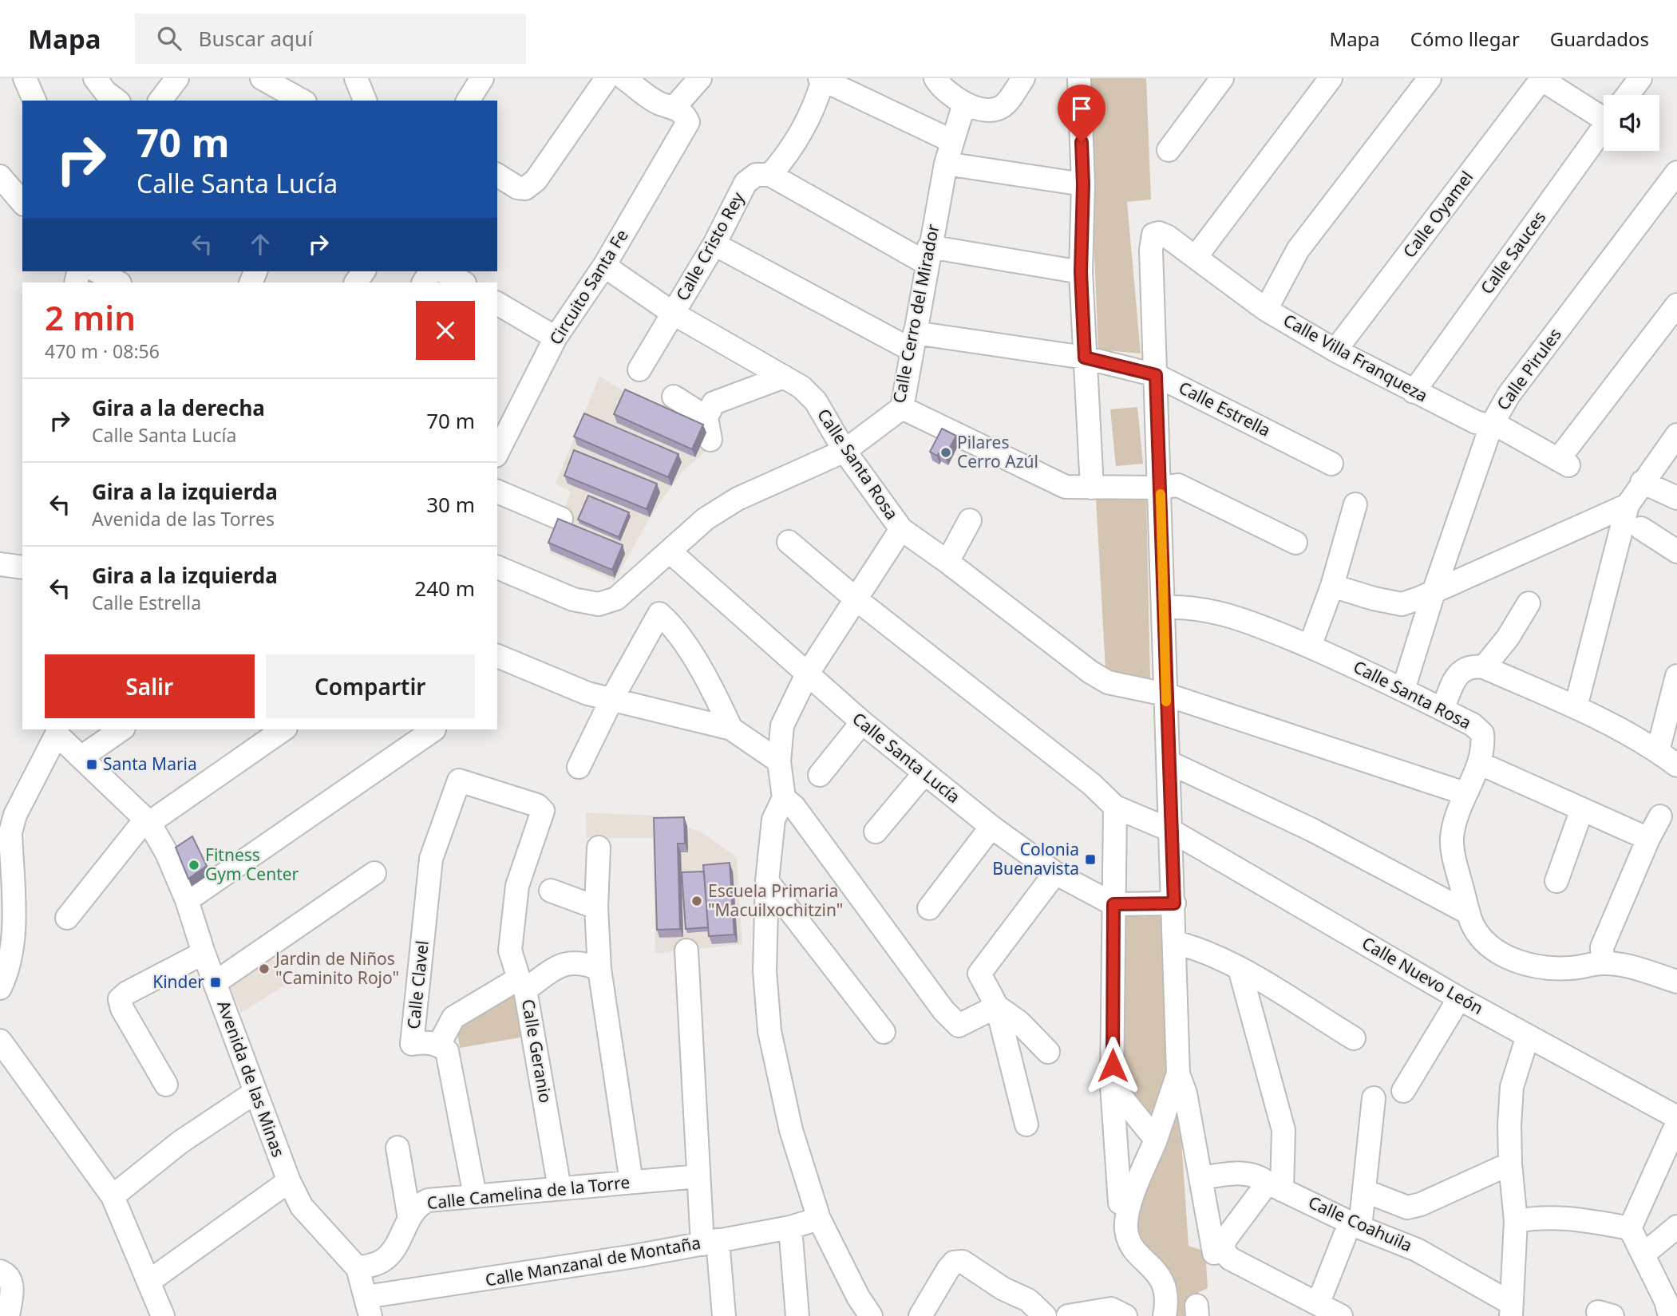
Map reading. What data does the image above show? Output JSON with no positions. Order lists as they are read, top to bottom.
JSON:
{
  "streets": {
    "street": [
      "Calle Oyamel",
      "Calle Cristo Rey",
      "Calle Sauces",
      "Circuito Santa Fe",
      "Calle Cerro del Mirador",
      "Calle Villa Franqueza",
      "Calle Pirules",
      "Calle Estrella",
      "Calle Santa Rosa",
      "Calle Santa Lucía",
      "Calle Nuevo León",
      "Calle Clavel",
      "Calle Geranio",
      "Avenida de las Minas",
      "Calle Camelina de la Torre",
      "Calle Coahuila",
      "Calle Manzanal de Montaña"
    ]
  },
  "crossings": [
    ["Calle Oyamel", "Calle Villa Franqueza"],
    ["Calle Cristo Rey", "Calle Estrella"],
    ["Calle Cristo Rey", "Calle Santa Rosa"],
    ["Calle Sauces", "Calle Villa Franqueza"],
    ["Circuito Santa Fe", "Calle Santa Rosa"],
    ["Calle Cerro del Mirador", "Calle Estrella"],
    ["Calle Cerro del Mirador", "Calle Santa Rosa"],
    ["Calle Cerro del Mirador", "Calle Santa Lucía"],
    ["Calle Villa Franqueza", "Calle Pirules"],
    ["Calle Villa Franqueza", "Calle Estrella"],
    ["Calle Pirules", "Calle Santa Rosa"],
    ["Calle Clavel", "Calle Geranio"],
    ["Calle Clavel", "Calle Camelina de la Torre"],
    ["Calle Geranio", "Calle Camelina de la Torre"],
    ["Avenida de las Minas", "Calle Camelina de la Torre"],
    ["Avenida de las Minas", "Calle Manzanal de Montaña"]
  ],
  "places": {
    "other": [
      "Pilares Cerro Azúl",
      "Fitness Gym Center",
      "Escuela Primaria \"Macuilxochitzin\"",
      "Jardin de Niños \"Caminito Rojo\""
    ],
    "transit": ["Santa Maria", "Colonia Buenavista", "Kinder"]
  },
  "page": {
    "header": "Mapa",
    "search": "Buscar aquí",
    "nav": ["Mapa", "Cómo llegar", "Guardados"],
    "turn": ["70 m", "Calle Santa Lucía"],
    "heading": ["2 min", "470 m · 08:56"],
    "list": [
      {
        "name": "Gira a la derecha",
        "note": "Calle Santa Lucía",
        "value": "70 m"
      },
      {
        "name": "Gira a la izquierda",
        "note": "Avenida de las Torres",
        "value": "30 m"
      },
      {
        "name": "Gira a la izquierda",
        "note": "Calle Estrella",
        "value": "240 m"
      }
    ],
    "buttons": ["Salir", "Compartir"]
  }
}
